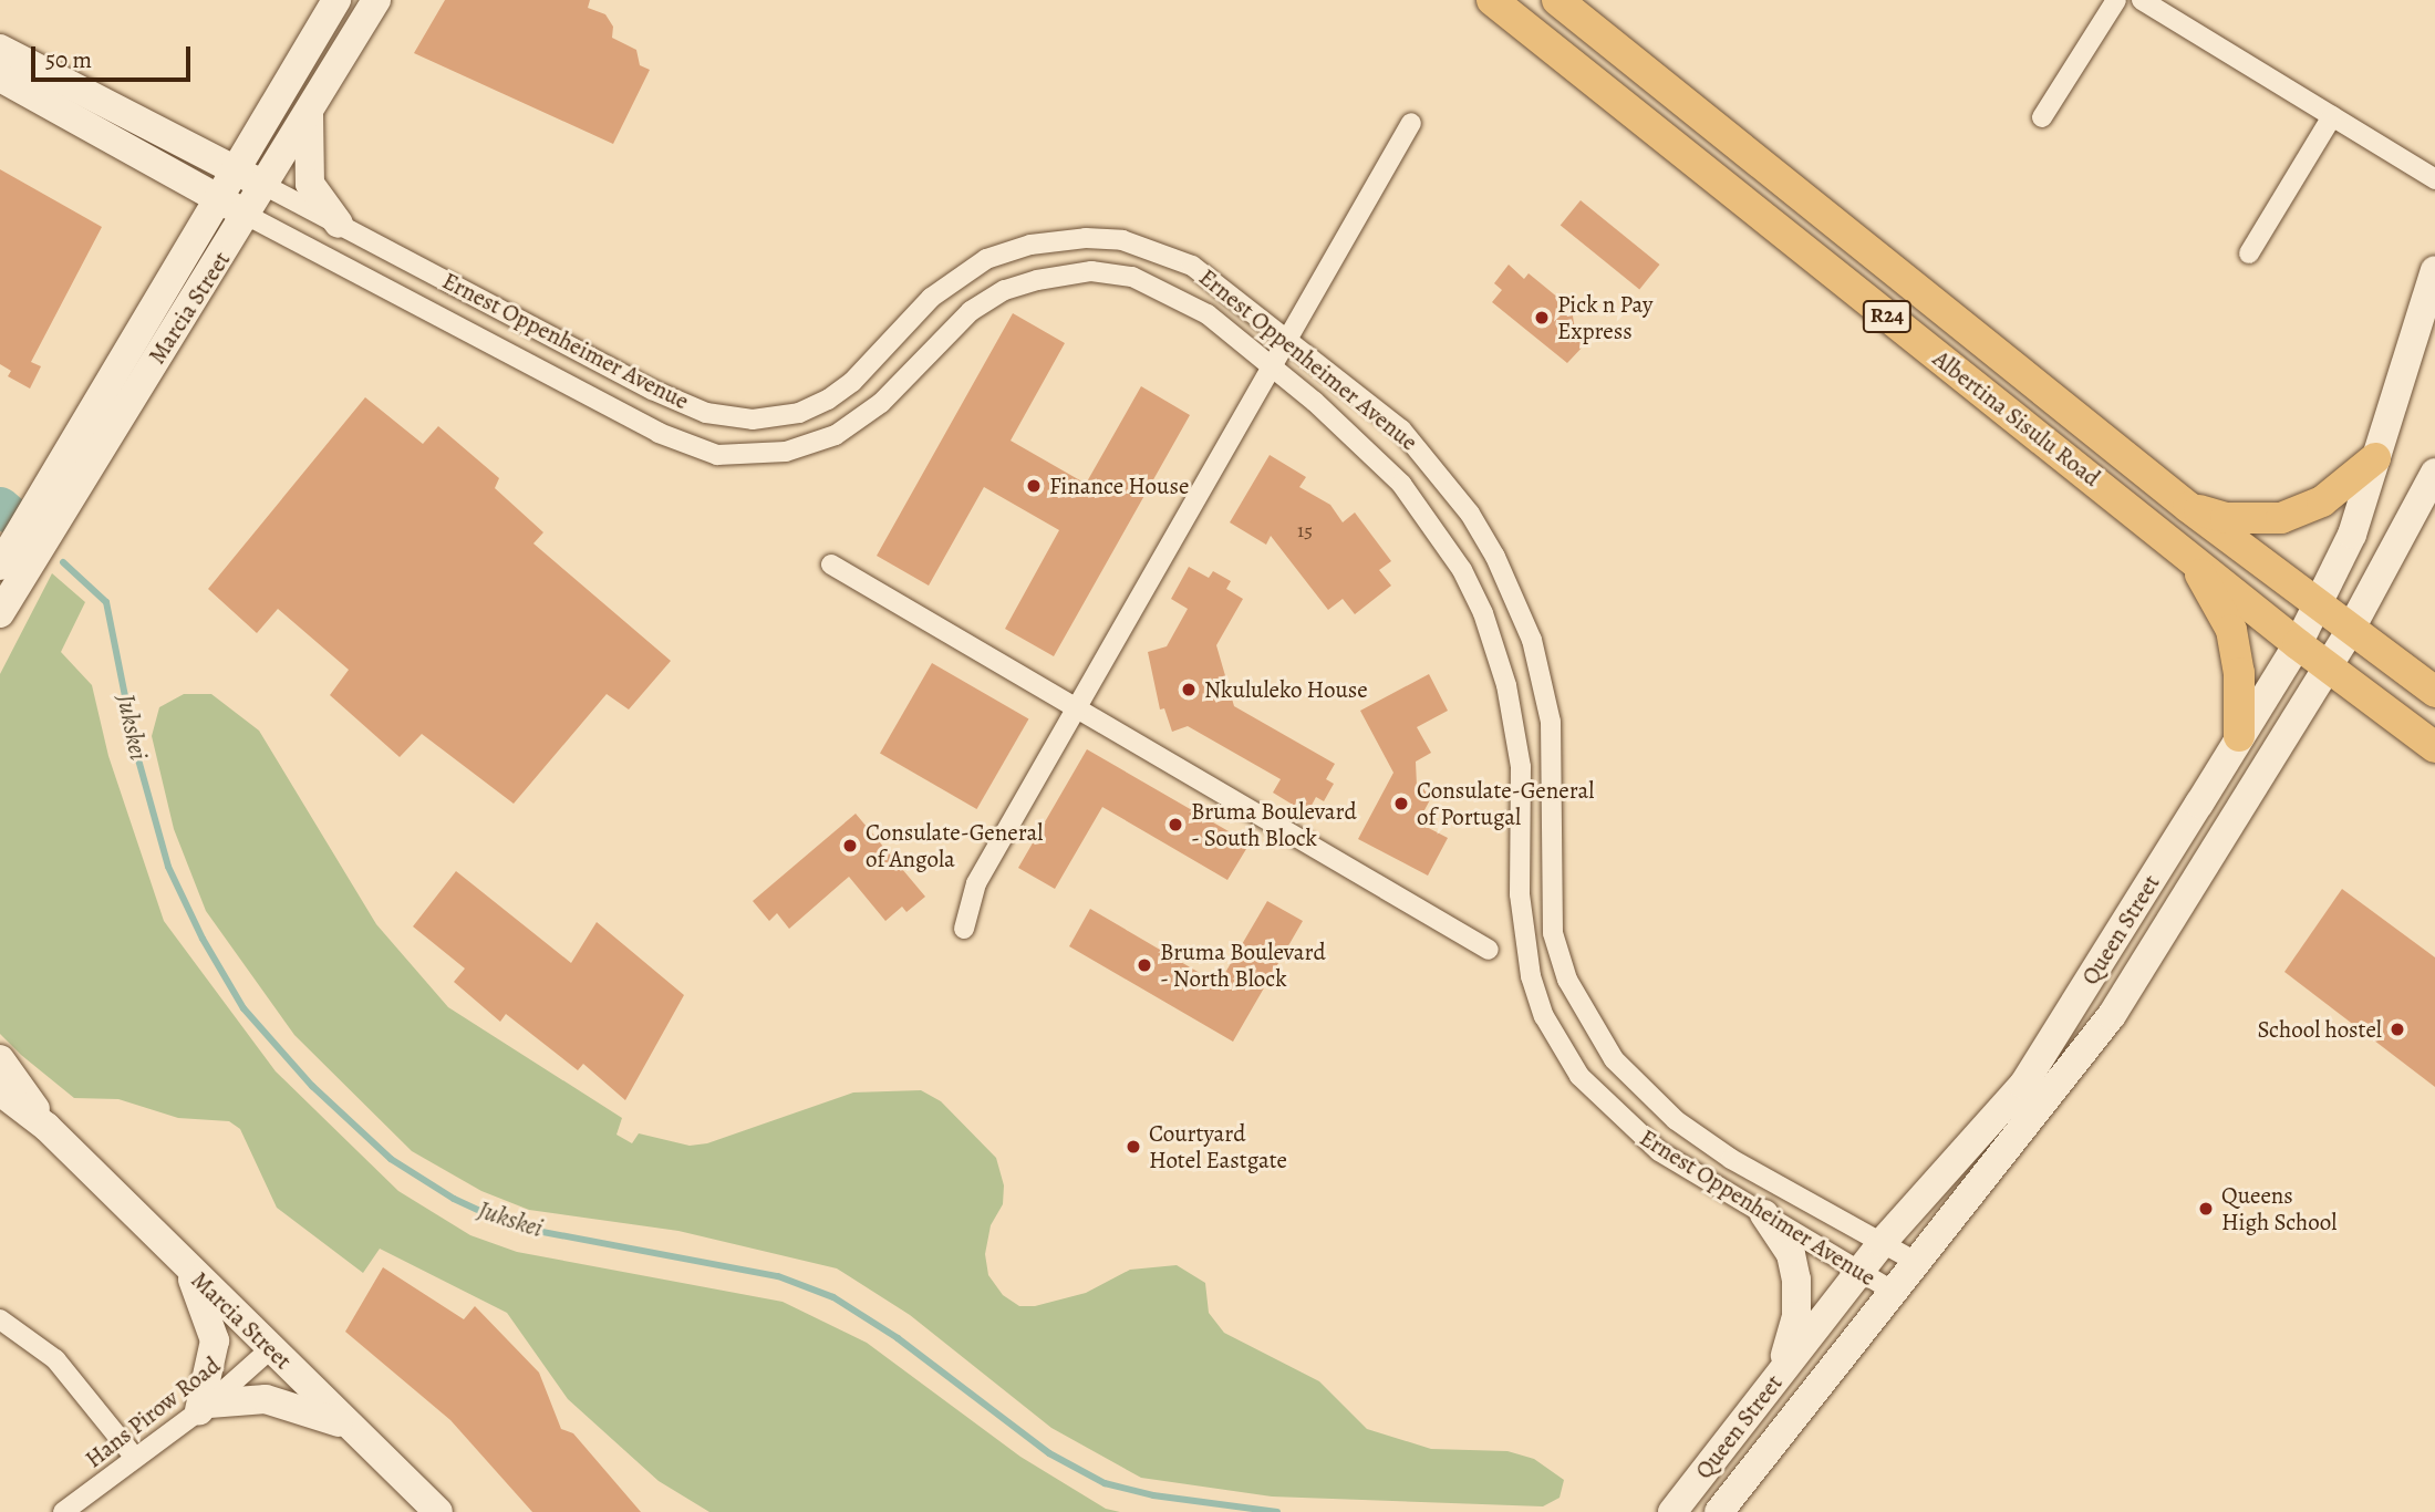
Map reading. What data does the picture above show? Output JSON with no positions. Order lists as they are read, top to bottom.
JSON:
{
  "streets": {
    "main road": [
      "Marcia Street",
      "R24",
      "Ernest Oppenheimer Avenue",
      "Albertina Sisulu Road",
      "Queen Street"
    ],
    "street": ["Hans Pirow Road"]
  },
  "crossings": [
    ["Marcia Street", "Ernest Oppenheimer Avenue"],
    ["Marcia Street", "Hans Pirow Road"],
    ["Ernest Oppenheimer Avenue", "Queen Street"],
    ["Albertina Sisulu Road", "Queen Street"]
  ],
  "water": ["Jukskei"],
  "places": [
    "Pick n Pay Express",
    "Finance House",
    "Nkululeko House",
    "Consulate-General of Portugal",
    "Bruma Boulevard - South Block",
    "Consulate-General of Angola",
    "Bruma Boulevard - North Block",
    "School hostel",
    "Courtyard Hotel Eastgate",
    "Queens High School"
  ],
  "house_numbers": ["15"],
  "scale_bar": "50 m"
}
